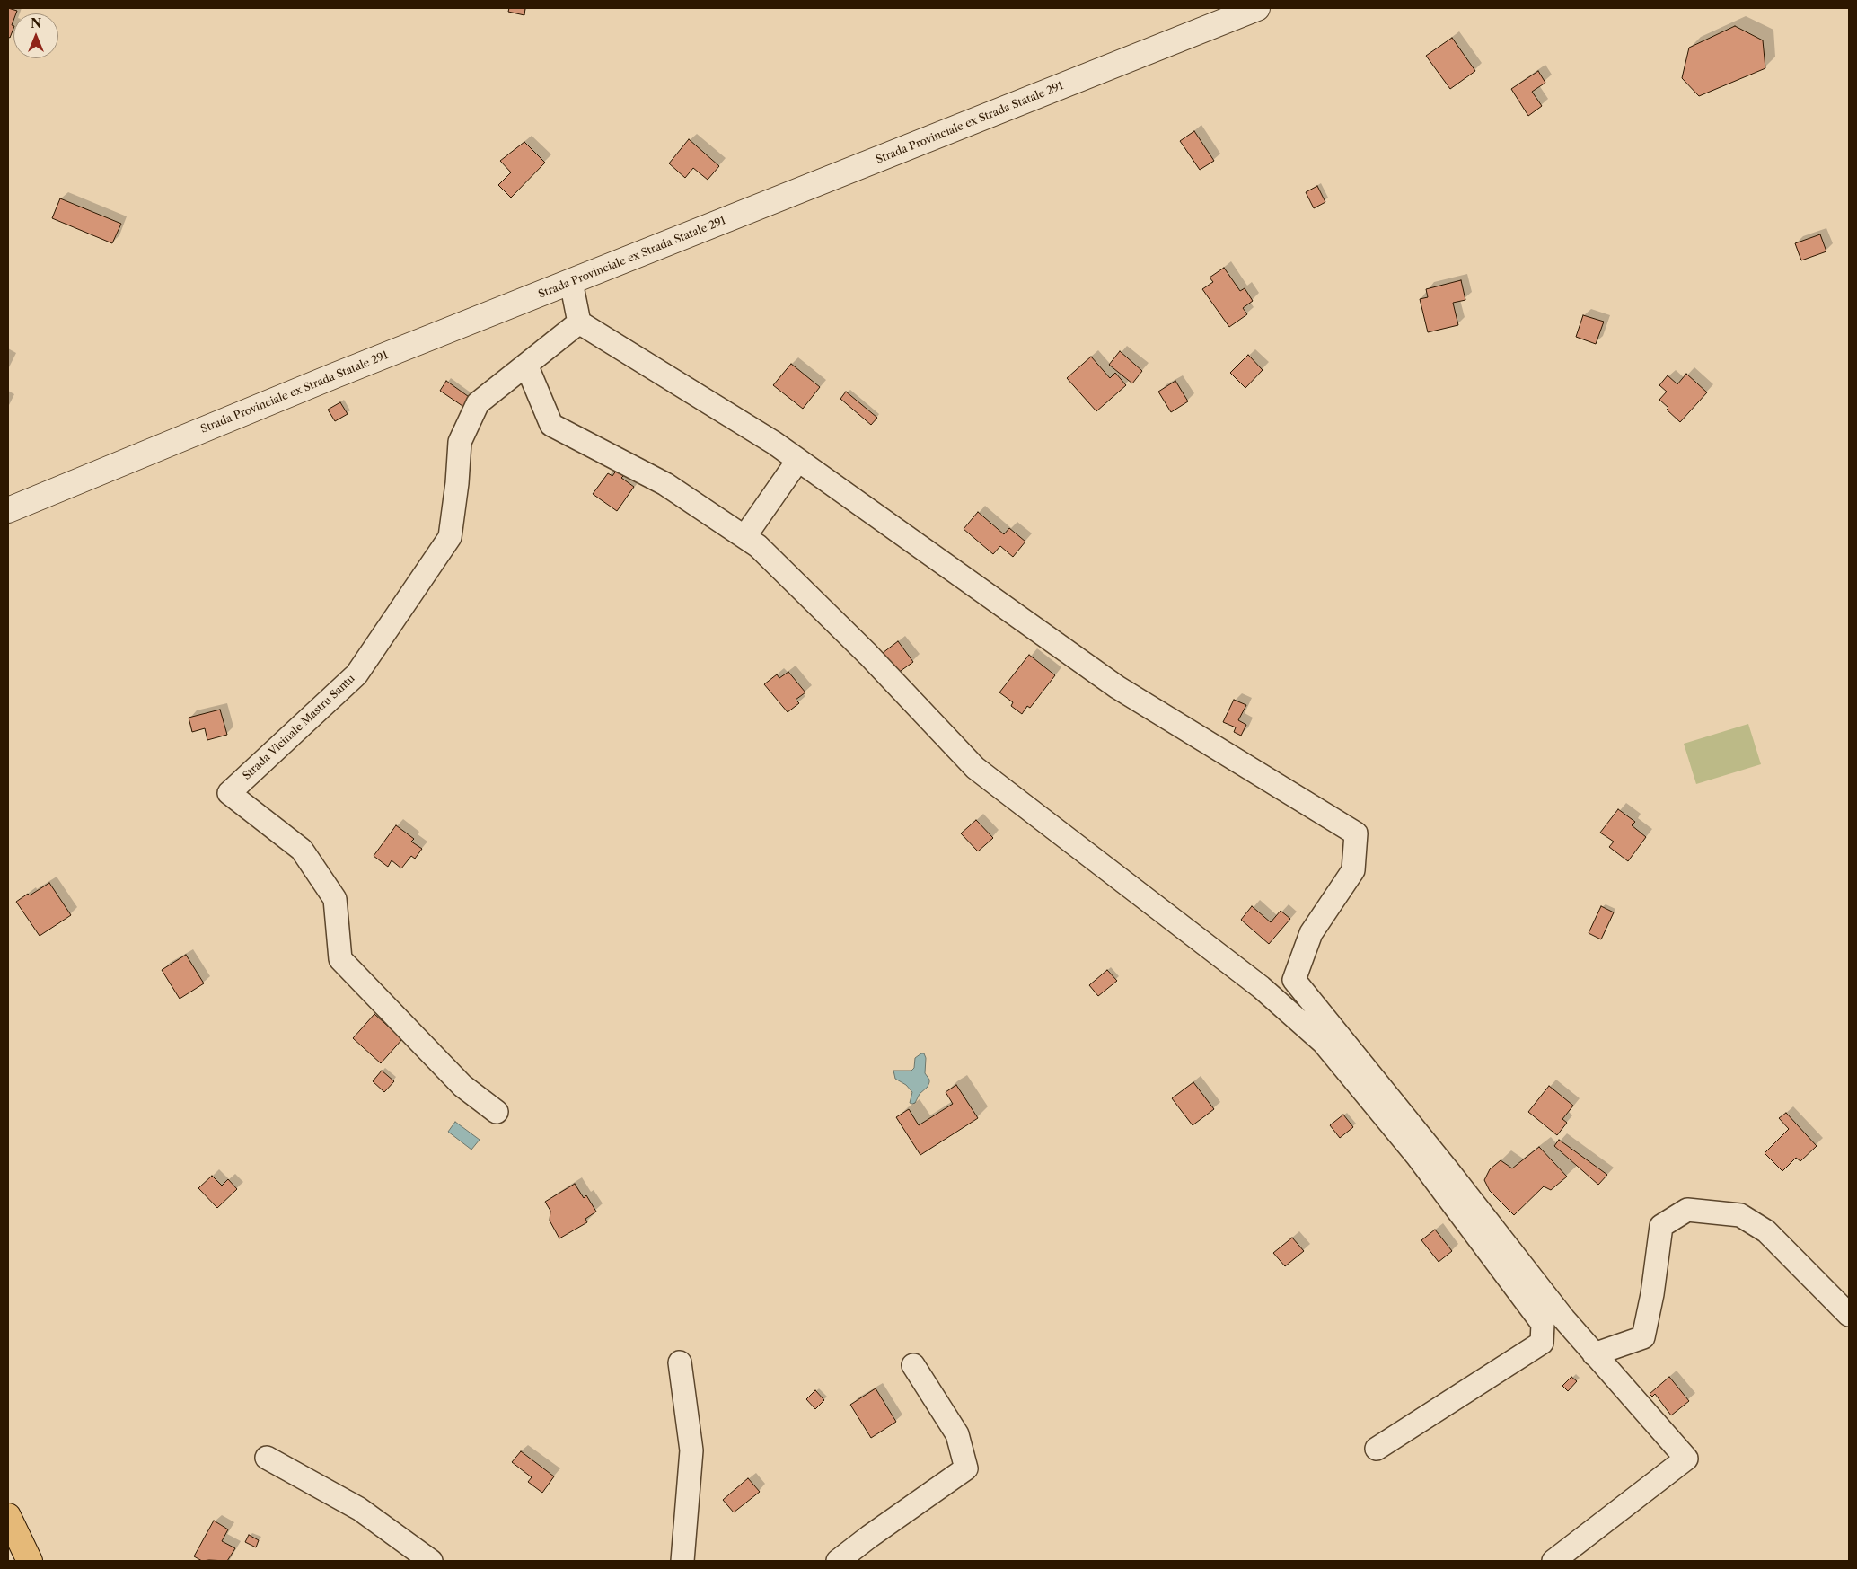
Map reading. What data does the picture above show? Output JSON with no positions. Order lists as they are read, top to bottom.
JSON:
{
  "streets": {
    "street": ["Strada Provinciale ex Strada Statale 291", "Strada Vicinale Mastru Santu"]
  },
  "north": "top"
}
